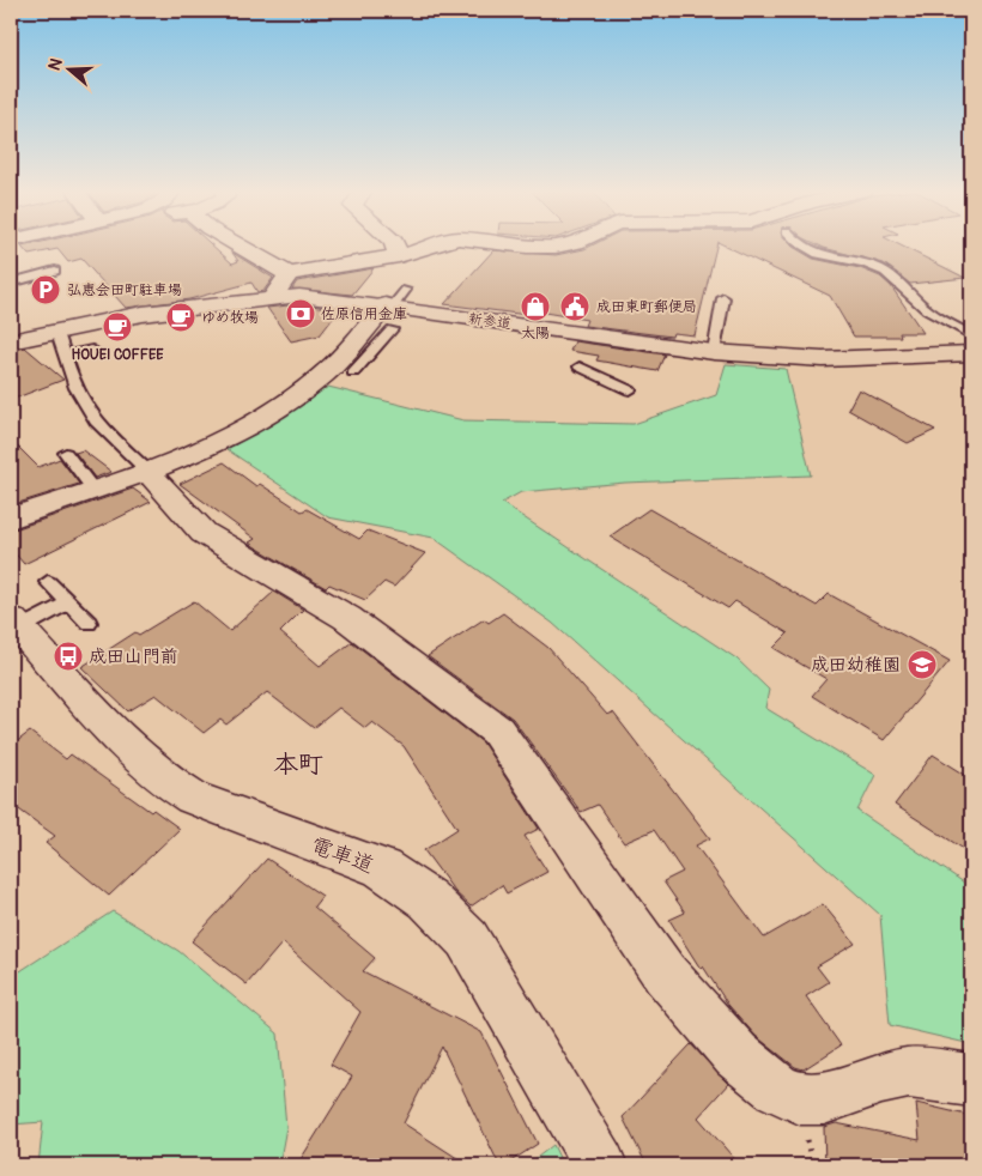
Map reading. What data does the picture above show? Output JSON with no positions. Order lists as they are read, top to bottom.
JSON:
{
  "streets": {
    "street": ["新参道", "電車道"]
  },
  "districts": ["本町"],
  "places": {
    "parking": ["弘恵会田町駐車場"],
    "shop": ["太陽"],
    "public building": ["成田東町郵便局"],
    "bank": ["佐原信用金庫"],
    "cafe": ["ゆめ牧場", "HOUEI COFFEE"],
    "bus stop": ["成田山門前"],
    "school or university": ["成田幼稚園"]
  },
  "north": "left"
}
